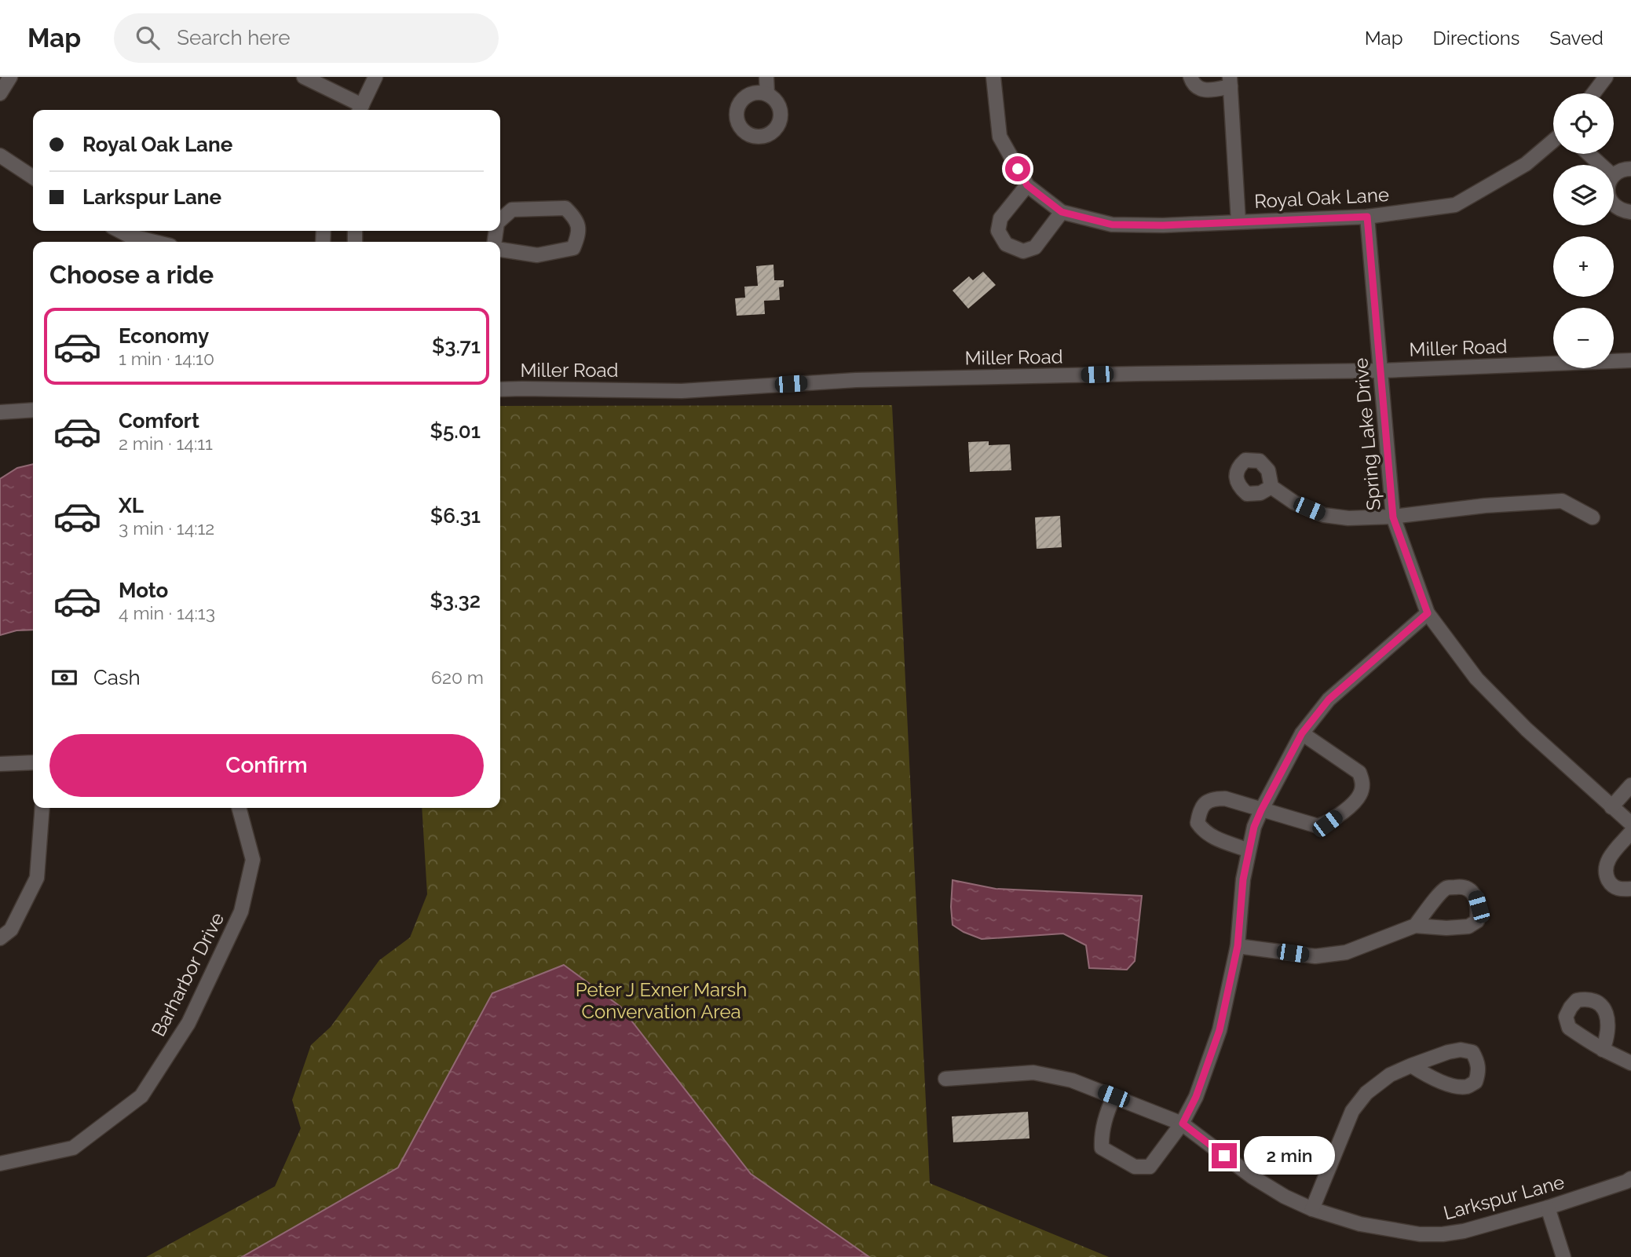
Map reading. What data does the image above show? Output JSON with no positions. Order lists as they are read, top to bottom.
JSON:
{
  "streets": {
    "street": [
      "Royal Oak Lane",
      "Miller Road",
      "Spring Lake Drive",
      "Barharbor Drive",
      "Larkspur Lane"
    ]
  },
  "crossings": [
    ["Royal Oak Lane", "Spring Lake Drive"],
    ["Miller Road", "Spring Lake Drive"]
  ],
  "parks": ["Peter J Exner Marsh Convervation Area"],
  "page": {
    "header": "Map",
    "search": "Search here",
    "nav": ["Map", "Directions", "Saved"],
    "map_buttons": ["+", "−"],
    "banner": ["Royal Oak Lane", "Larkspur Lane"],
    "heading": "Choose a ride",
    "list": [
      {
        "name": "Economy",
        "note": "1 min · 14:10",
        "value": "$3.71"
      },
      {
        "name": "Comfort",
        "note": "2 min · 14:11",
        "value": "$5.01"
      },
      {
        "name": "XL",
        "note": "3 min · 14:12",
        "value": "$6.31"
      },
      {
        "name": "Moto",
        "note": "4 min · 14:13",
        "value": "$3.32"
      }
    ],
    "pay": ["Cash", "620 m"],
    "buttons": "Confirm",
    "bubble": "2 min"
  }
}
